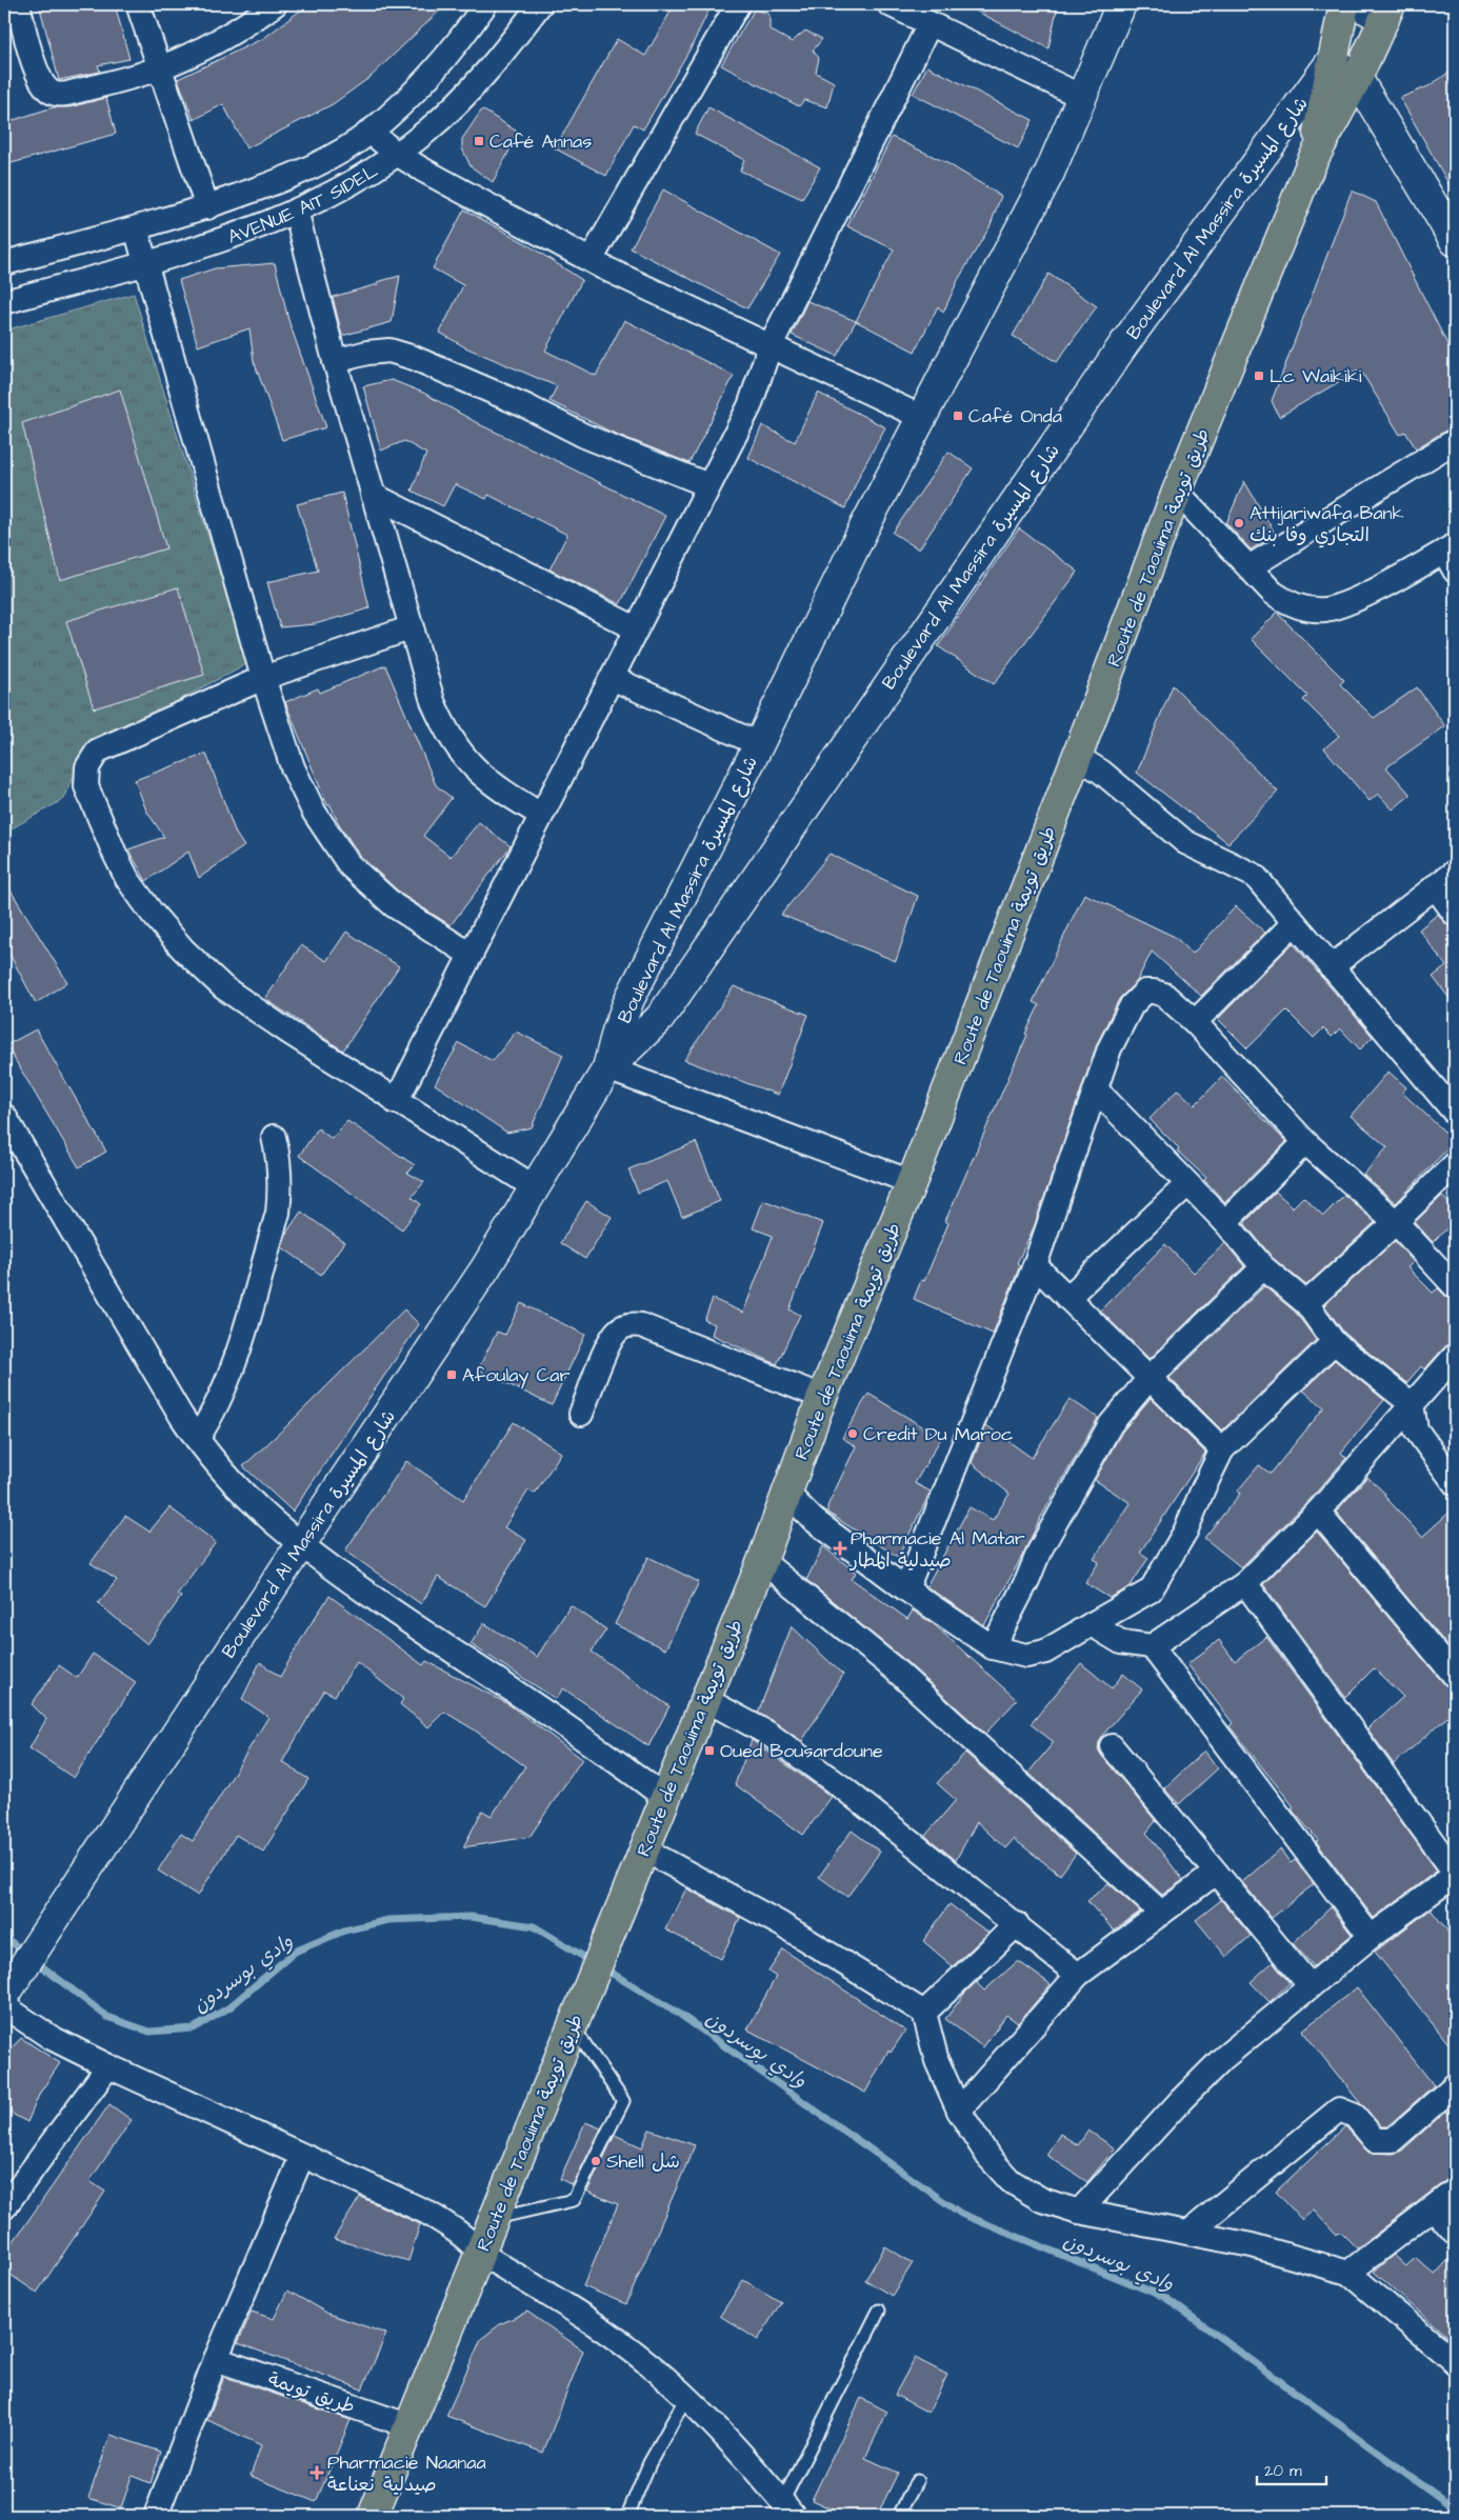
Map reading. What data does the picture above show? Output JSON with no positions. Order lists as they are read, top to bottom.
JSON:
{
  "streets": {
    "main road": ["Boulevard Al Massira شارع المسيرة", "Route de Taouima طريق تويمة"],
    "street": ["AVENUE AIT SIDEL", "طريق تويمة"]
  },
  "crossings": [
    ["Boulevard Al Massira شارع المسيرة", "Route de Taouima طريق تويمة"],
    ["Route de Taouima طريق تويمة", "طريق تويمة"]
  ],
  "water": ["وادي بوسردون"],
  "places": {
    "transit": [
      "Café Annas",
      "Lc Waikiki",
      "Café Onda",
      "Afoulay Car",
      "Oued Bousardoune"
    ],
    "other": ["Attijariwafa Bank التجاري وفا بنك", "Credit Du Maroc", "Shell شل"],
    "health": ["Pharmacie Al Matar صيدلية المطار", "Pharmacie Naanaa صيدلية نعناعة"]
  },
  "scale_bar": "20 m"
}
